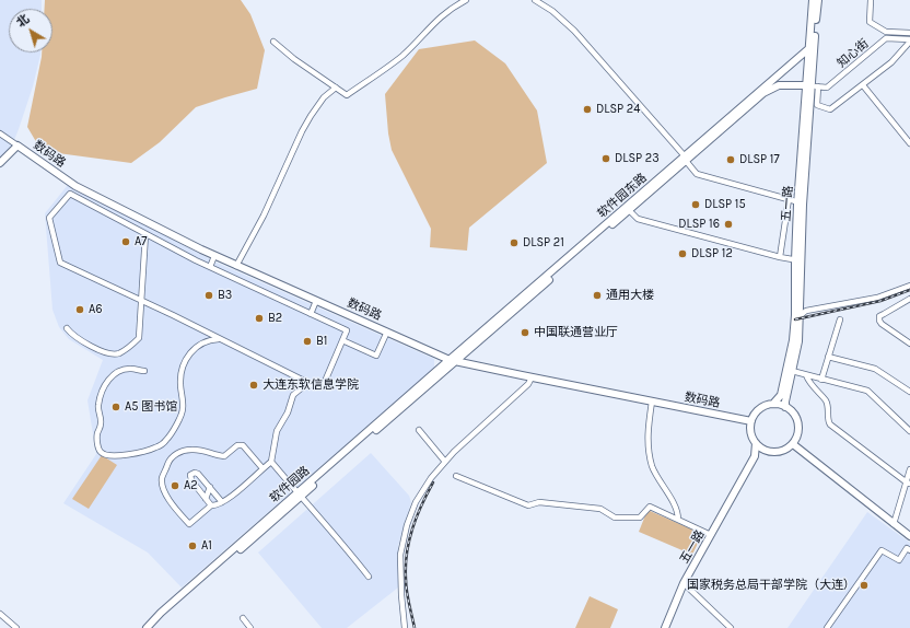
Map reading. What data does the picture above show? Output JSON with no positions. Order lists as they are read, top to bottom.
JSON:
{
  "streets": {
    "main road": [
      "数码路",
      "软件园东路",
      "五一路",
      "软件园路"
    ],
    "street": ["知心街"]
  },
  "crossings": [
    ["知心街", "软件园东路"],
    ["知心街", "五一路"],
    ["数码路", "软件园东路"],
    ["数码路", "五一路"],
    ["数码路", "软件园路"],
    ["软件园东路", "五一路"],
    ["软件园东路", "软件园路"]
  ],
  "places": [
    "DLSP 24",
    "DLSP 23",
    "DLSP 17",
    "DLSP 15",
    "DLSP 16",
    "A7",
    "DLSP 21",
    "DLSP 12",
    "B3",
    "通用大楼",
    "A6",
    "B2",
    "中国联通营业厅",
    "B1",
    "大连东软信息学院",
    "A5 图书馆",
    "A2",
    "A1",
    "国家税务总局干部学院（大连）"
  ],
  "north": "top left"
}
